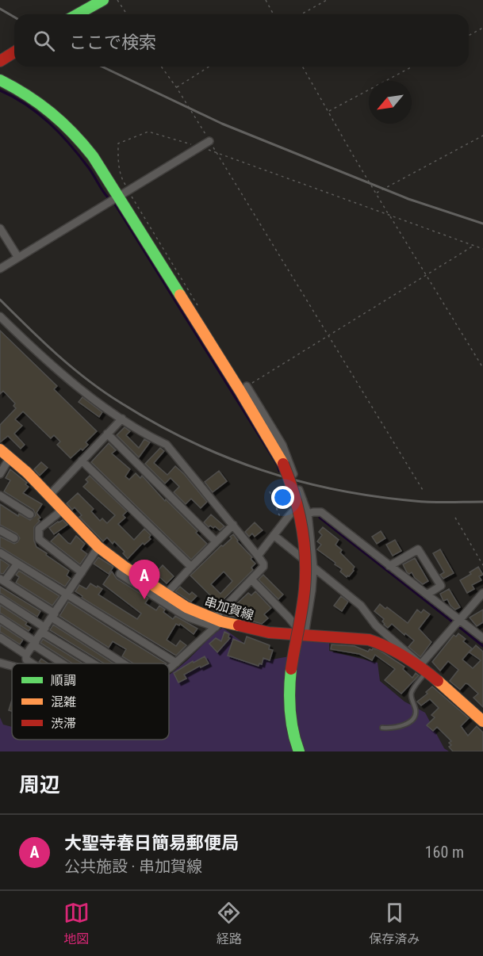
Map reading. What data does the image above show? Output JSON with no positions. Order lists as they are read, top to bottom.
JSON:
{
  "streets": {
    "street": ["串加賀線"]
  },
  "legend": ["順調", "混雑", "渋滞"],
  "north": "bottom left",
  "page": {
    "search": "ここで検索",
    "pins": "A",
    "heading": "周辺",
    "list": [
      {
        "mark": "A",
        "name": "大聖寺春日簡易郵便局",
        "note": "公共施設 · 串加賀線",
        "value": "160 m"
      }
    ],
    "nav": ["地図", "経路", "保存済み"]
  }
}
